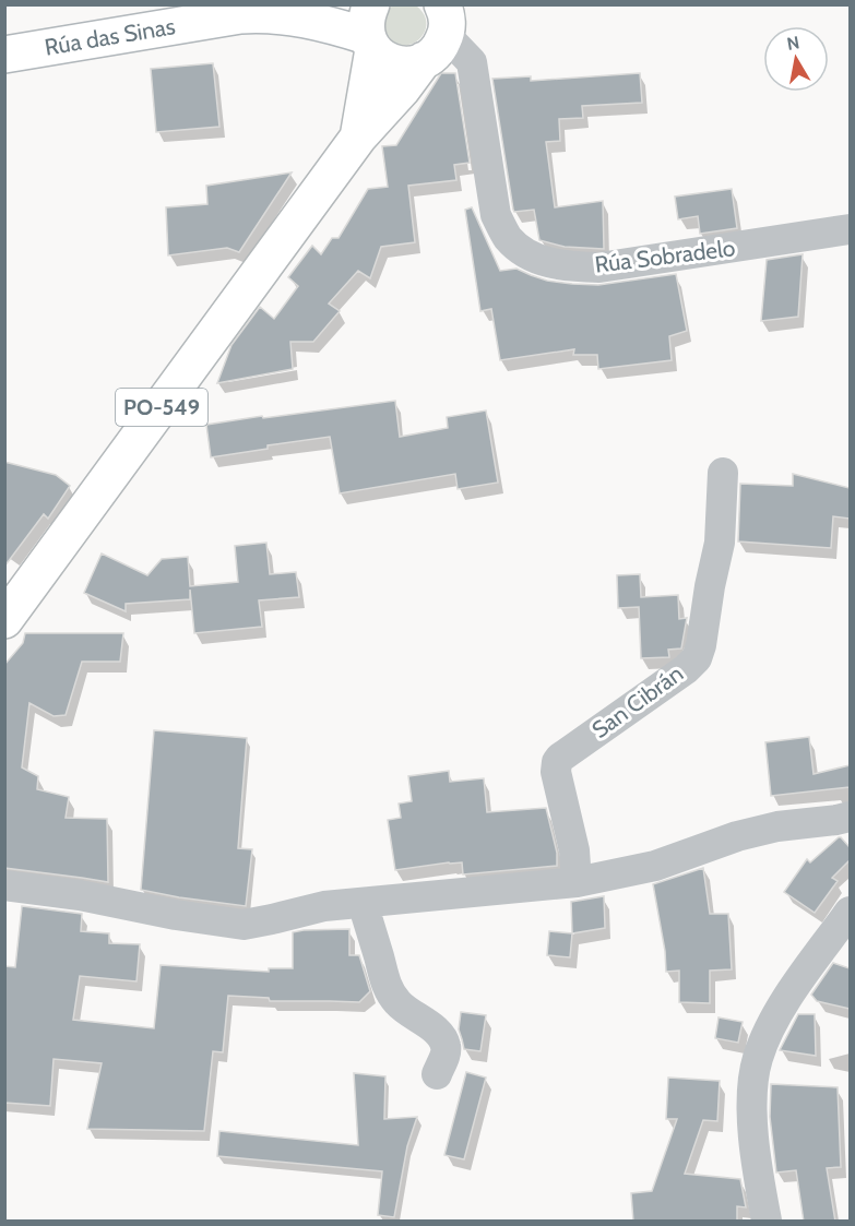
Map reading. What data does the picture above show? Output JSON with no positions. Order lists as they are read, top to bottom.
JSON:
{
  "streets": {
    "main road": ["Rúa das Sinas", "PO-549"],
    "street": ["Rúa Sobradelo", "San Cibrán"]
  },
  "crossings": [
    ["Rúa das Sinas", "Rúa Sobradelo"],
    ["Rúa das Sinas", "PO-549"],
    ["Rúa Sobradelo", "PO-549"]
  ],
  "north": "top"
}
